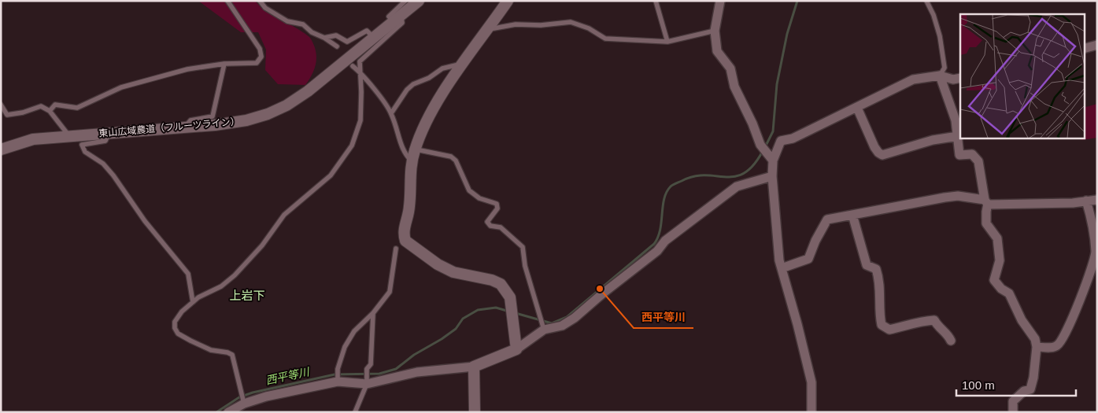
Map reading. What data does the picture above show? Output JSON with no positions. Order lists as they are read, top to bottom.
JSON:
{
  "streets": {
    "street": ["東山広域農道（フルーツライン）"]
  },
  "districts": ["上岩下"],
  "water": ["西平等川"],
  "places": ["西平等川"],
  "scale_bar": "100 m"
}
